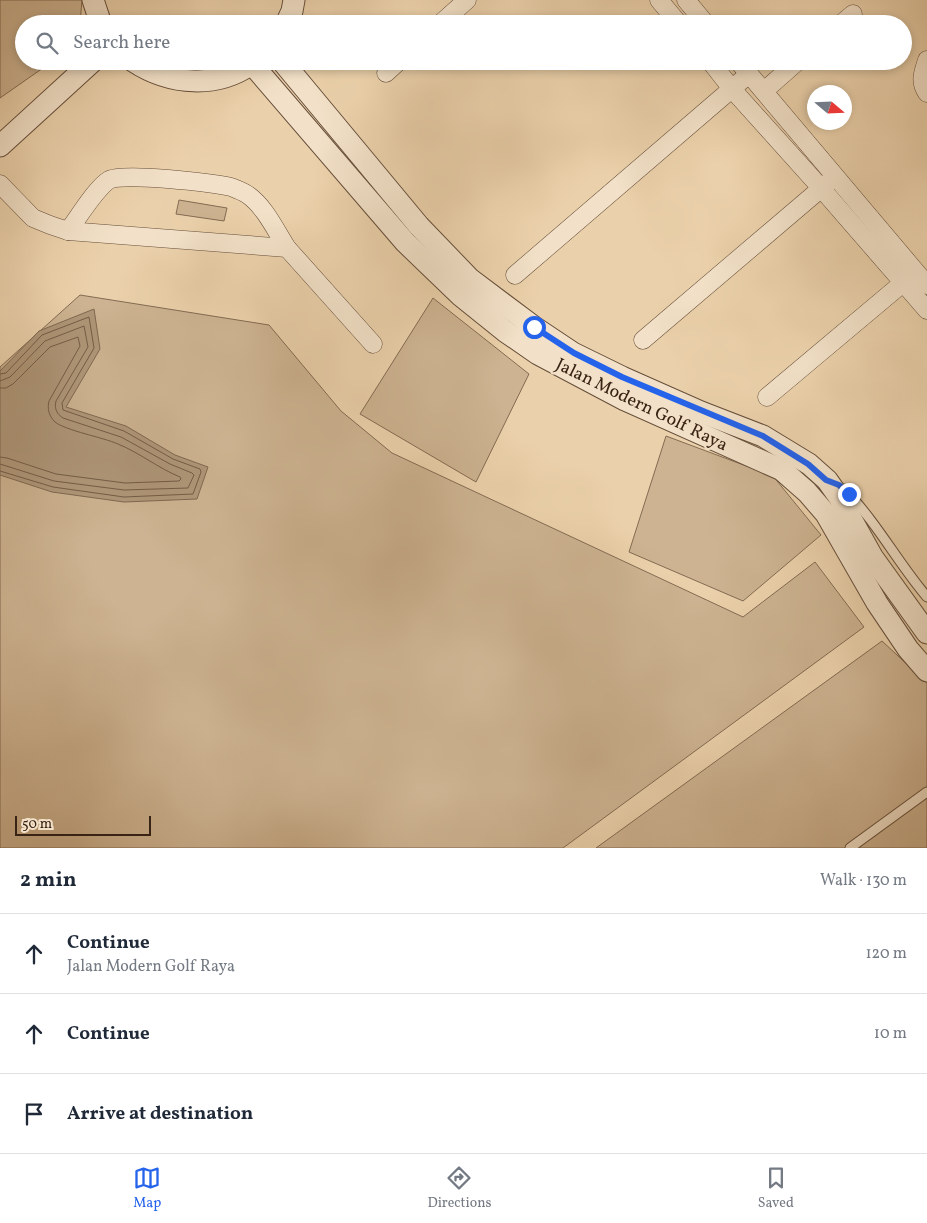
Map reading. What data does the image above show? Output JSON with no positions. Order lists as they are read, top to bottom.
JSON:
{
  "streets": {
    "street": ["Jalan Modern Golf Raya"]
  },
  "scale_bar": "50 m",
  "north": "right",
  "page": {
    "search": "Search here",
    "scale": "50 m",
    "heading": ["2 min", "Walk · 130 m"],
    "list": [
      ["Continue", "Jalan Modern Golf Raya", "120 m"],
      ["Continue", "10 m"],
      "Arrive at destination"
    ],
    "nav": ["Map", "Directions", "Saved"]
  }
}
